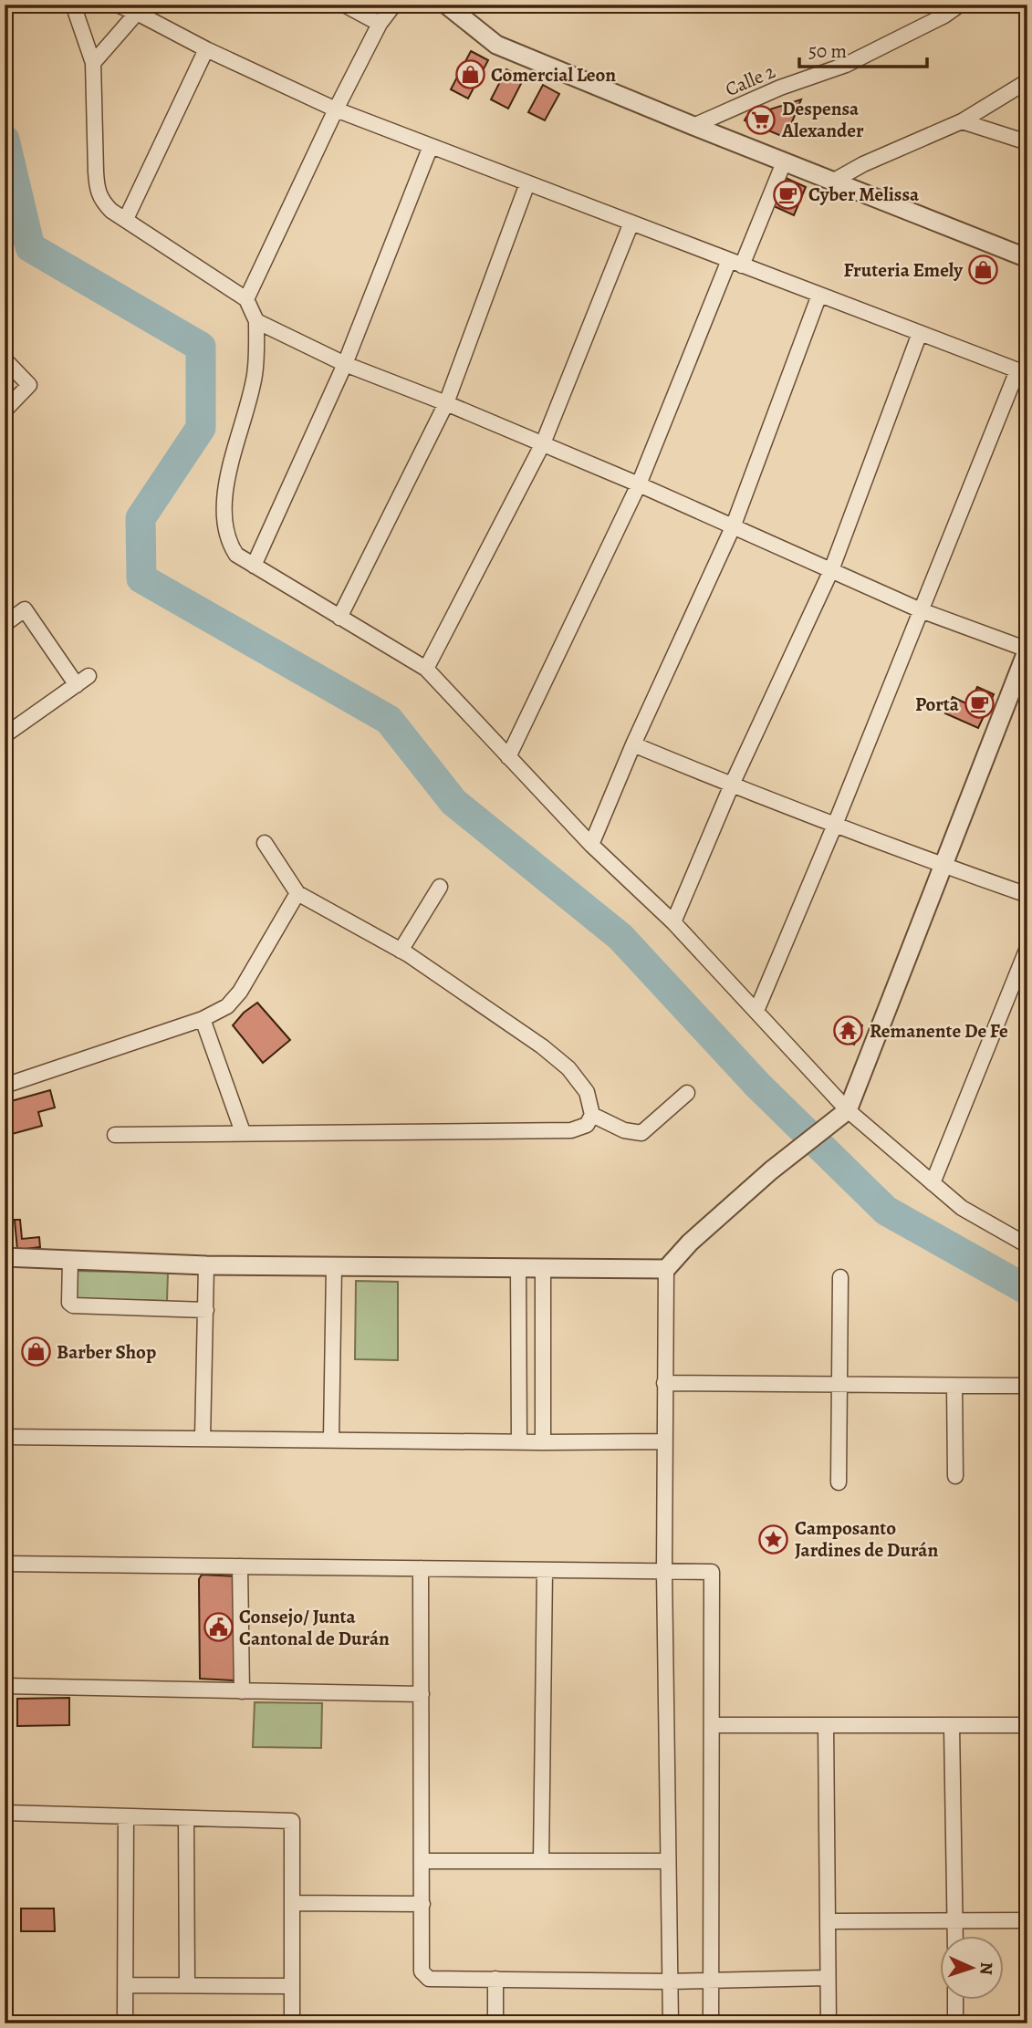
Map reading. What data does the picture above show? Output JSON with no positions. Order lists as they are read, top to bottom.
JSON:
{
  "streets": {
    "street": ["Calle 2"]
  },
  "places": {
    "shop": ["Comercial Leon", "Fruteria Emely", "Barber Shop"],
    "supermarket": ["Despensa Alexander"],
    "cafe": ["Cyber Melissa", "Porta"],
    "temple": ["Remanente De Fe"],
    "place": ["Camposanto Jardines de Durán"],
    "public building": ["Consejo/ Junta Cantonal de Durán"]
  },
  "scale_bar": "50 m",
  "north": "right"
}
